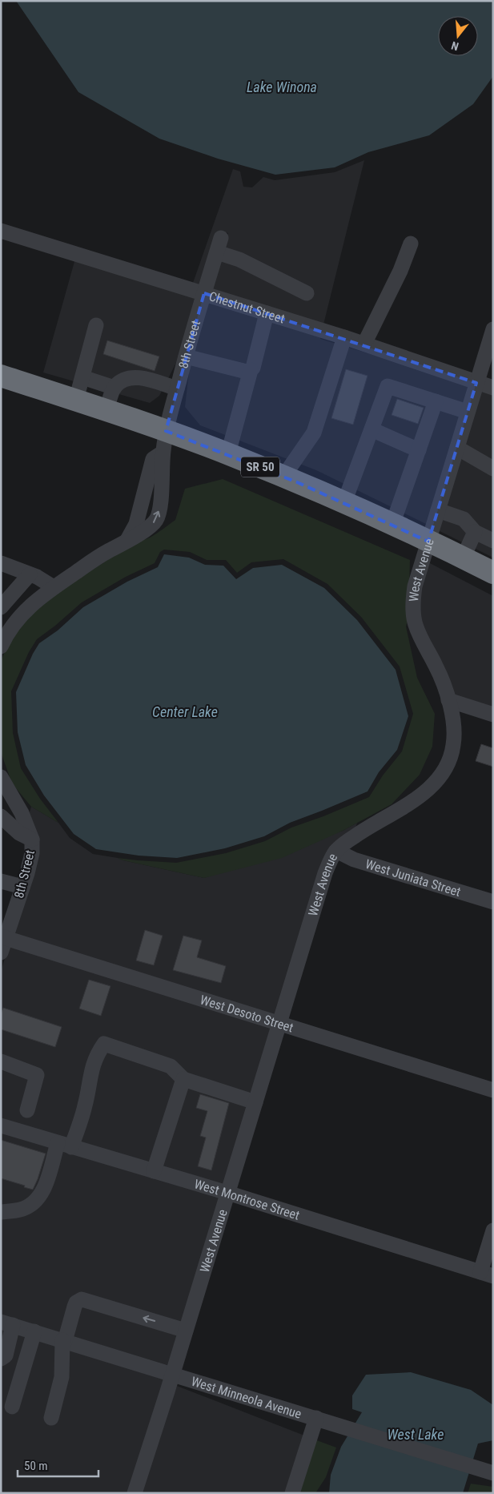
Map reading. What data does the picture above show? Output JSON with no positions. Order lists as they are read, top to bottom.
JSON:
{
  "streets": {
    "highway": ["SR 50"],
    "street": [
      "Chestnut Street",
      "8th Street",
      "West Avenue",
      "West Juniata Street",
      "West Desoto Street",
      "West Montrose Street",
      "West Minneola Avenue"
    ]
  },
  "crossings": [
    ["Chestnut Street", "8th Street"],
    ["Chestnut Street", "West Avenue"],
    ["8th Street", "SR 50"],
    ["8th Street", "West Desoto Street"],
    ["SR 50", "West Avenue"],
    ["West Avenue", "West Juniata Street"],
    ["West Avenue", "West Desoto Street"],
    ["West Avenue", "West Montrose Street"],
    ["West Avenue", "West Minneola Avenue"]
  ],
  "water": ["Lake Winona", "Center Lake", "West Lake"],
  "scale_bar": "50 m",
  "north": "bottom"
}
